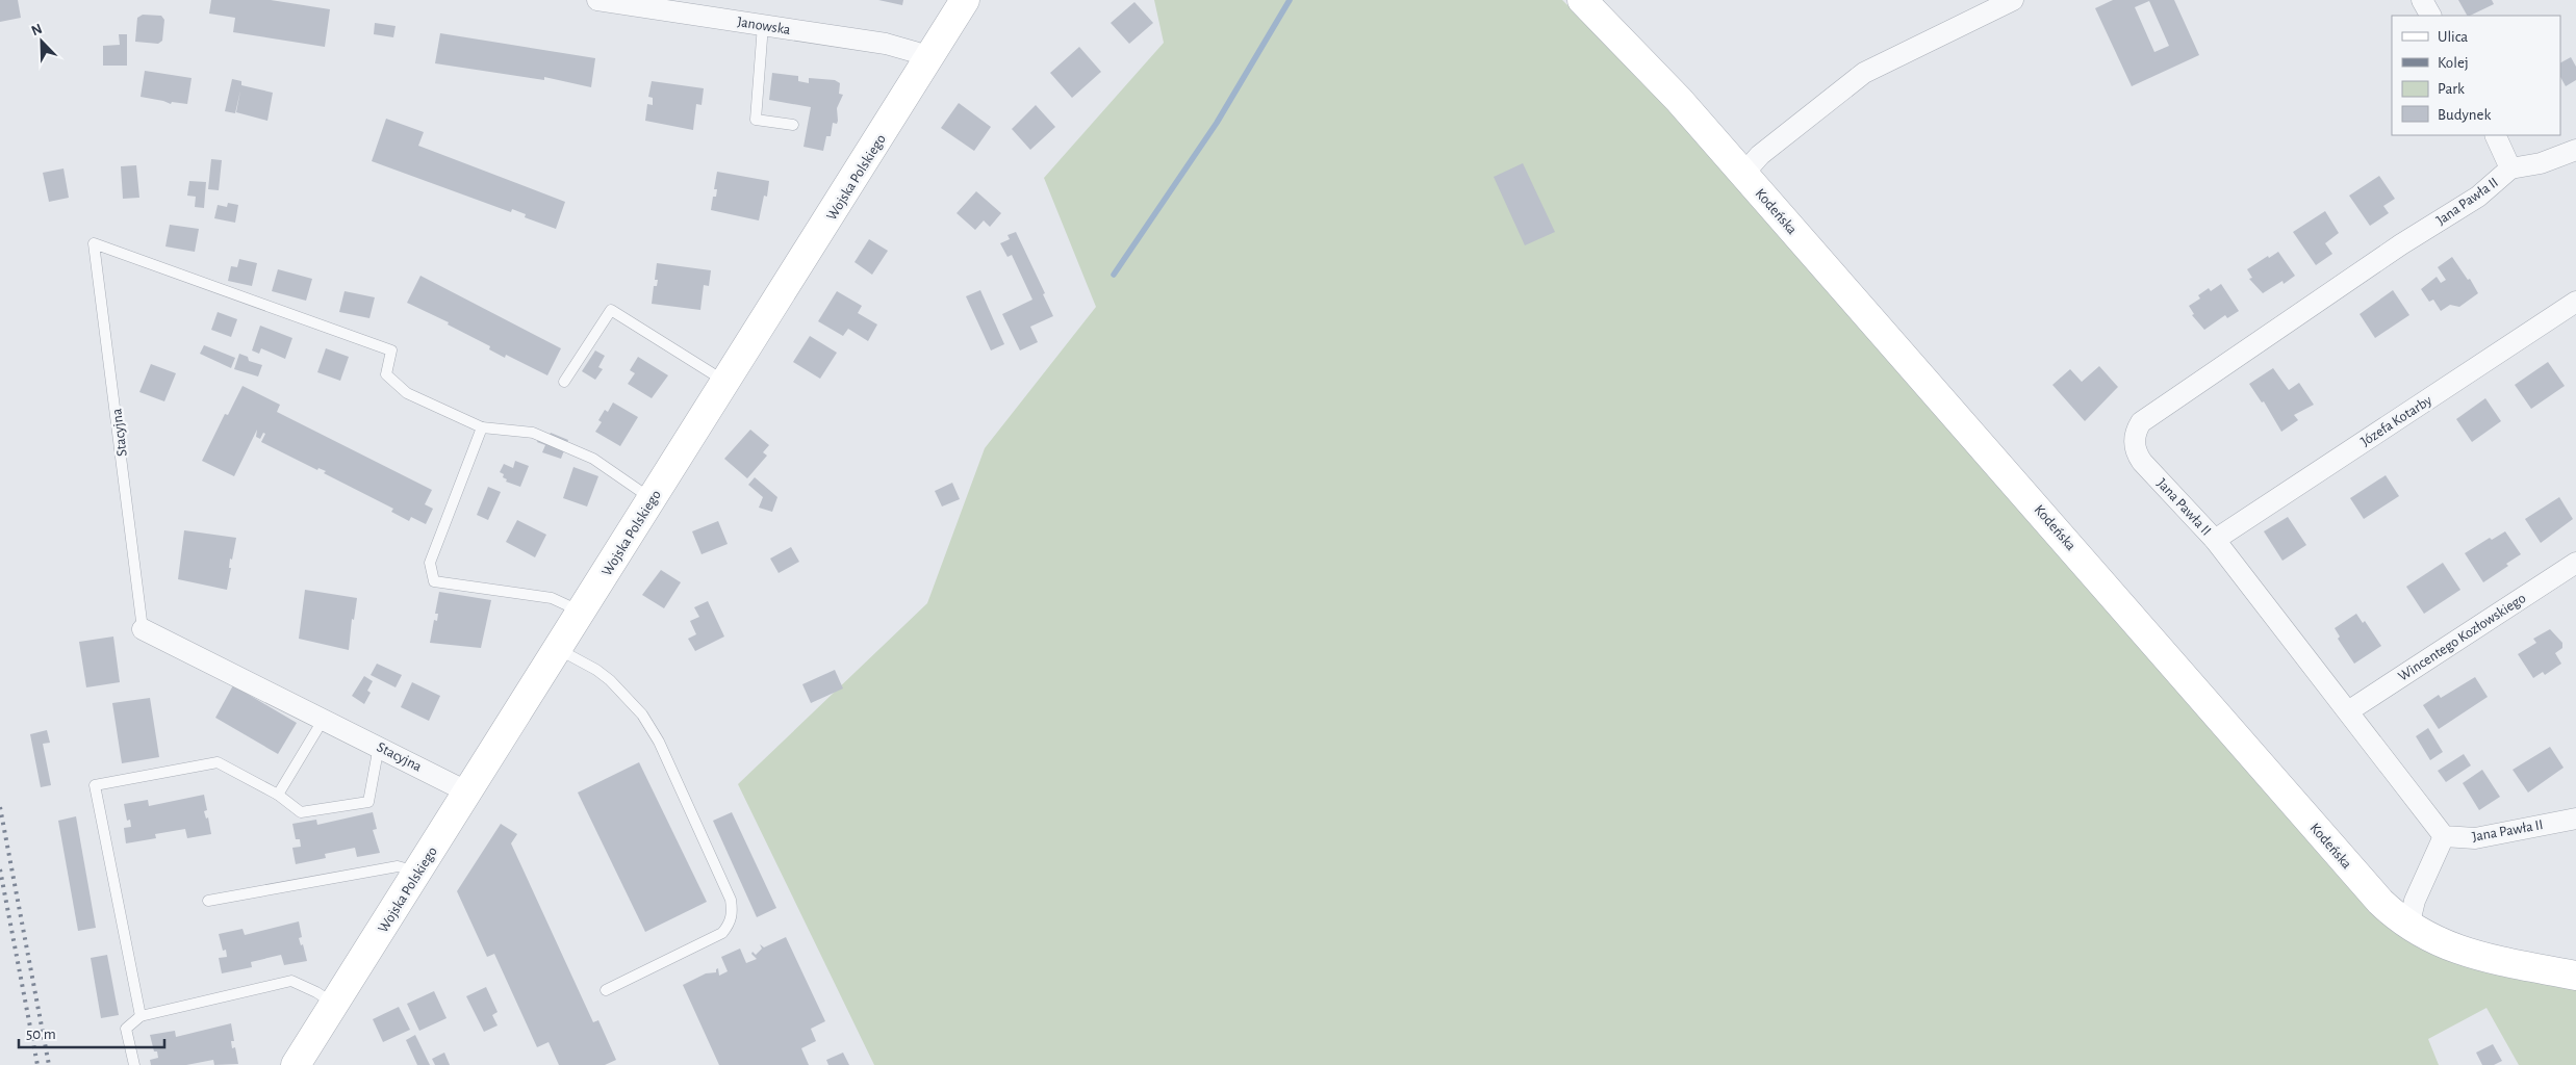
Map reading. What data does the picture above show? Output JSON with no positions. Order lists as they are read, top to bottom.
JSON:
{
  "streets": {
    "main road": ["Wojska Polskiego", "Kodeńska"],
    "street": [
      "Janowska",
      "Jana Pawła II",
      "Józefa Kotarby",
      "Stacyjna",
      "Wincentego Kozłowskiego"
    ]
  },
  "crossings": [
    ["Janowska", "Wojska Polskiego"],
    ["Wojska Polskiego", "Stacyjna"],
    ["Jana Pawła II", "Józefa Kotarby"],
    ["Jana Pawła II", "Wincentego Kozłowskiego"]
  ],
  "legend": [
    "Ulica",
    "Kolej",
    "Park",
    "Budynek"
  ],
  "scale_bar": "50 m",
  "north": "top left"
}
